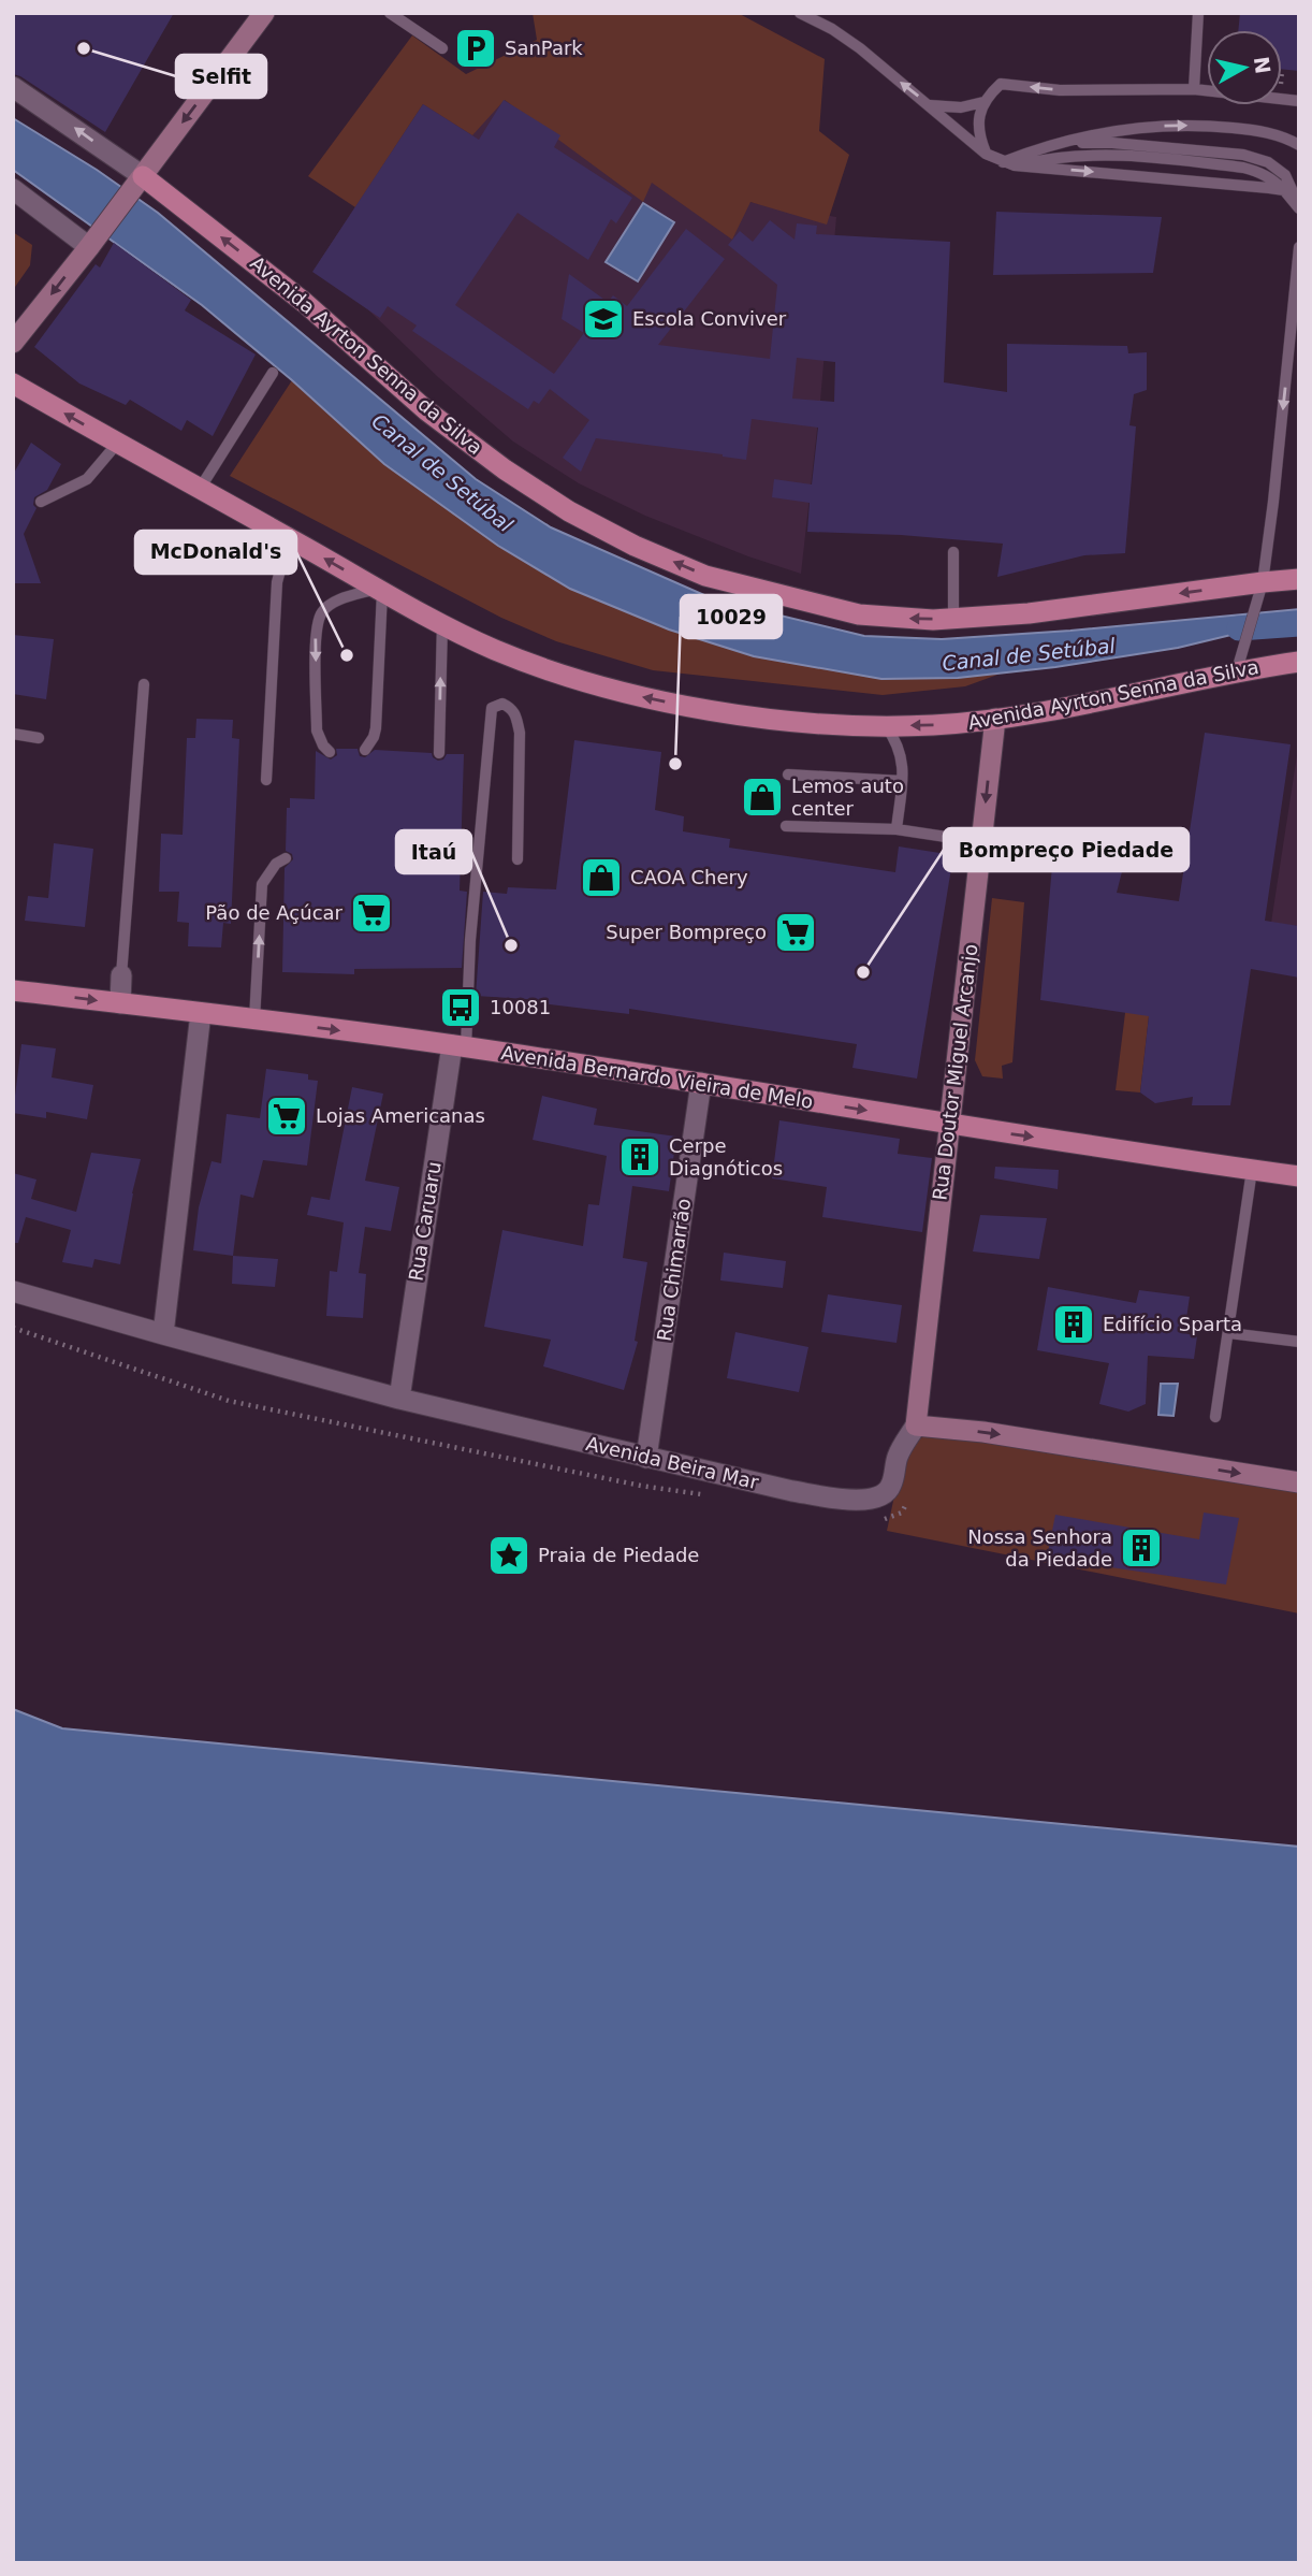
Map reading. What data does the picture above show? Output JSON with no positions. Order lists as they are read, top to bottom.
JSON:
{
  "streets": {
    "main road": ["Avenida Ayrton Senna da Silva", "Rua Doutor Miguel Arcanjo", "Avenida Bernardo Vieira de Melo"],
    "street": ["Rua Caruaru", "Rua Chimarrão", "Avenida Beira Mar"]
  },
  "crossings": [
    ["Avenida Ayrton Senna da Silva", "Rua Doutor Miguel Arcanjo"],
    ["Rua Doutor Miguel Arcanjo", "Avenida Bernardo Vieira de Melo"],
    ["Rua Doutor Miguel Arcanjo", "Avenida Beira Mar"],
    ["Avenida Bernardo Vieira de Melo", "Rua Caruaru"],
    ["Avenida Bernardo Vieira de Melo", "Rua Chimarrão"],
    ["Rua Caruaru", "Avenida Beira Mar"],
    ["Rua Chimarrão", "Avenida Beira Mar"]
  ],
  "one_way": ["Avenida Ayrton Senna da Silva", "Avenida Bernardo Vieira de Melo"],
  "water": ["Canal de Setúbal"],
  "places": {
    "other": [
      "Selfit",
      "McDonald's",
      "10029",
      "Itaú",
      "Bompreço Piedade"
    ],
    "parking": ["SanPark"],
    "school or university": ["Escola Conviver"],
    "shop": ["Lemos auto center", "CAOA Chery"],
    "supermarket": ["Pão de Açúcar", "Super Bompreço", "Lojas Americanas"],
    "bus stop": ["10081"],
    "building": ["Cerpe Diagnóticos", "Edifício Sparta", "Nossa Senhora da Piedade"],
    "place": ["Praia de Piedade"]
  },
  "north": "right"
}
